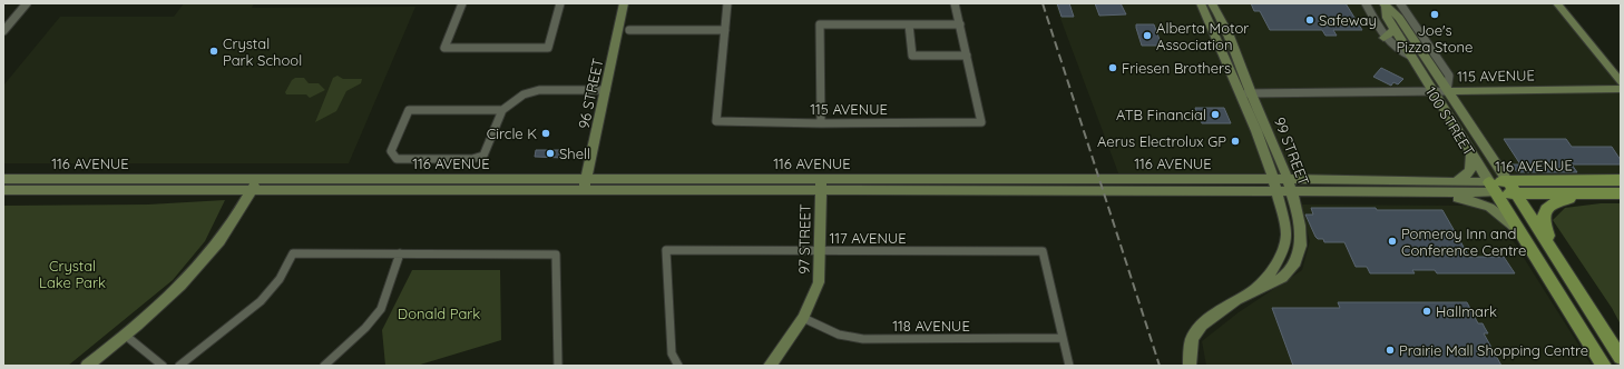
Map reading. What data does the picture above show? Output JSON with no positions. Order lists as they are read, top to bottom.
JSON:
{
  "streets": {
    "main road": [
      "115 AVENUE",
      "96 STREET",
      "100 STREET",
      "99 STREET",
      "116 AVENUE",
      "97 STREET"
    ],
    "street": ["117 AVENUE", "118 AVENUE"]
  },
  "crossings": [
    ["115 AVENUE", "100 STREET"],
    ["115 AVENUE", "99 STREET"],
    ["96 STREET", "116 AVENUE"],
    ["100 STREET", "116 AVENUE"],
    ["99 STREET", "116 AVENUE"],
    ["116 AVENUE", "97 STREET"],
    ["117 AVENUE", "97 STREET"],
    ["117 AVENUE", "118 AVENUE"],
    ["97 STREET", "118 AVENUE"]
  ],
  "parks": ["Crystal Lake Park", "Donald Park"],
  "places": [
    "Joe's Pizza Stone",
    "Safeway",
    "Alberta Motor Association",
    "Crystal Park School",
    "Friesen Brothers",
    "ATB Financial",
    "Circle K",
    "Aerus Electrolux GP",
    "Shell",
    "Pomeroy Inn and Conference Centre",
    "Hallmark",
    "Prairie Mall Shopping Centre"
  ]
}
